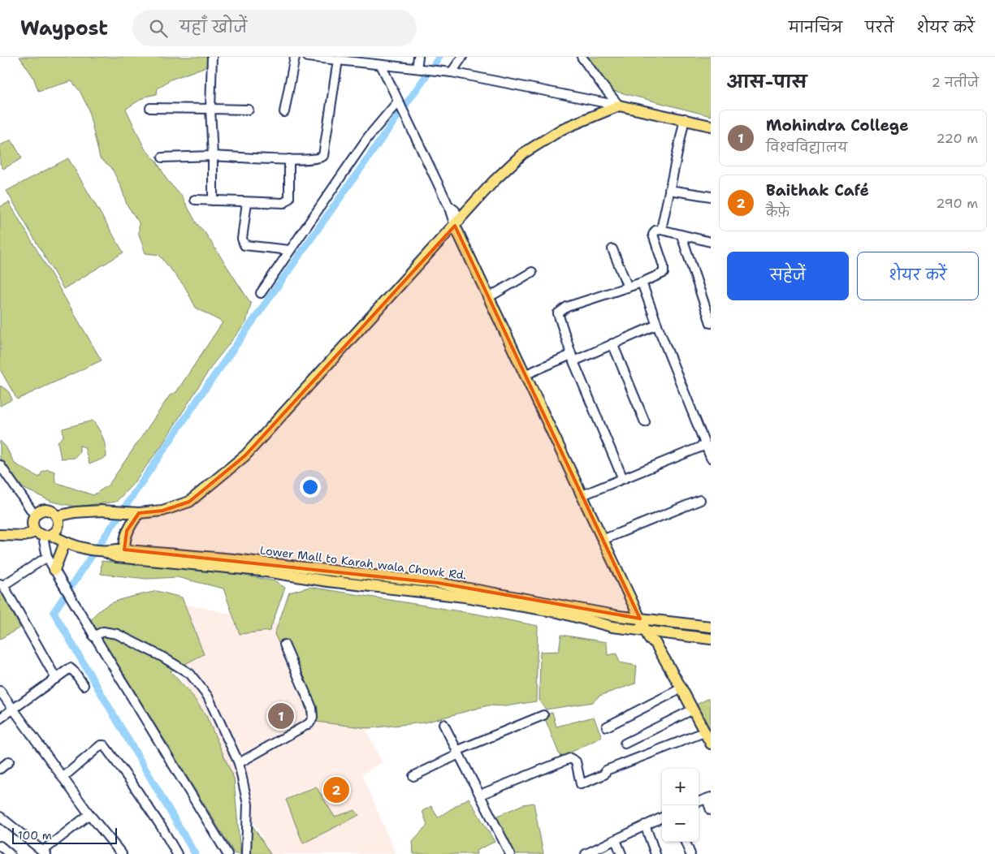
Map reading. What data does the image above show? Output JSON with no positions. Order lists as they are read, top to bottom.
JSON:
{
  "streets": {
    "main road": ["Lower Mall to Karah wala Chowk Rd."]
  },
  "scale_bar": "100 m",
  "page": {
    "header": "Waypost",
    "search": "यहाँ खोजें",
    "nav": ["मानचित्र", "परतें", "शेयर करें"],
    "heading": ["आस-पास", "2 नतीजे"],
    "list": [
      {
        "mark": "1",
        "name": "Mohindra College",
        "note": "विश्वविद्यालय",
        "value": "220 m"
      },
      {
        "mark": "2",
        "name": "Baithak Café",
        "note": "कैफ़े",
        "value": "290 m"
      }
    ],
    "buttons": ["सहेजें", "शेयर करें"],
    "pins": ["1", "2"],
    "map_buttons": ["+", "−"],
    "scale": "100 m"
  }
}
